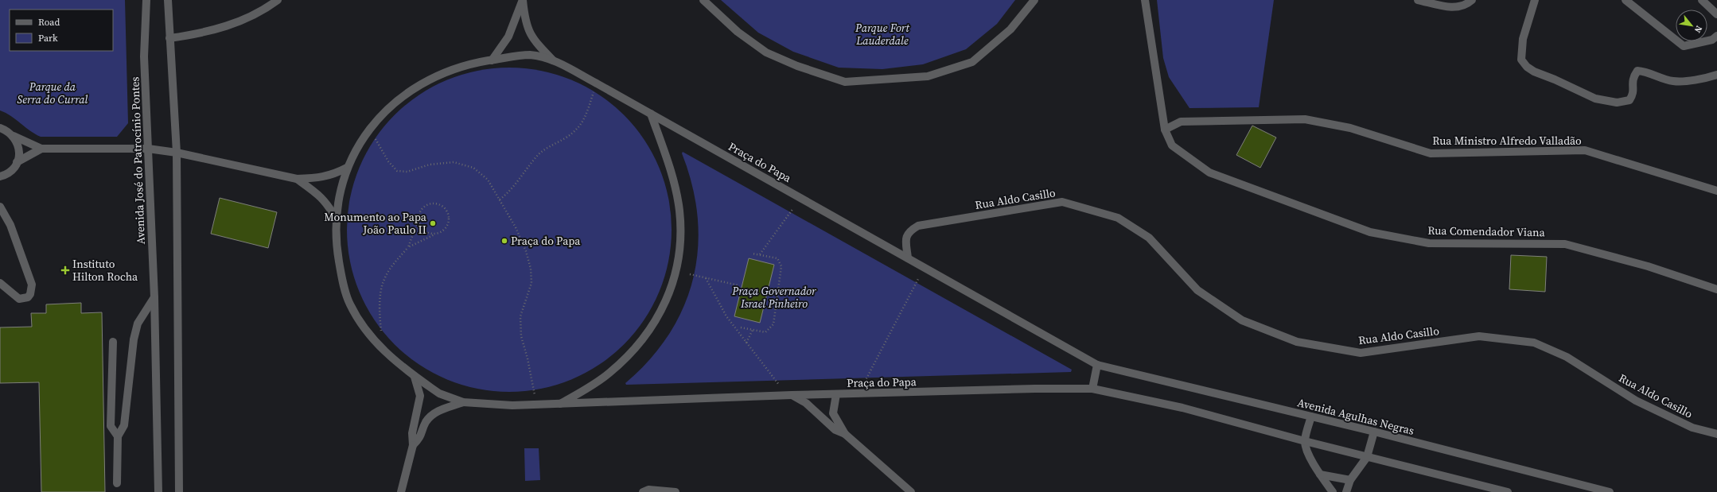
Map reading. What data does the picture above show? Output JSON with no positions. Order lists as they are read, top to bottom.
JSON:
{
  "streets": {
    "street": [
      "Rua Ministro Alfredo Valladão",
      "Avenida José do Patrocínio Pontes",
      "Praça do Papa",
      "Rua Aldo Casillo",
      "Rua Comendador Viana",
      "Avenida Agulhas Negras"
    ]
  },
  "crossings": [
    ["Rua Ministro Alfredo Valladão", "Rua Comendador Viana"],
    ["Praça do Papa", "Rua Aldo Casillo"],
    ["Praça do Papa", "Avenida Agulhas Negras"]
  ],
  "parks": ["Parque Fort Lauderdale", "Parque da Serra do Curral", "Praça Governador Israel Pinheiro"],
  "places": {
    "other": ["Monumento ao Papa João Paulo II", "Praça do Papa"],
    "health": ["Instituto Hilton Rocha"]
  },
  "legend": ["Road", "Park"],
  "north": "bottom right"
}
